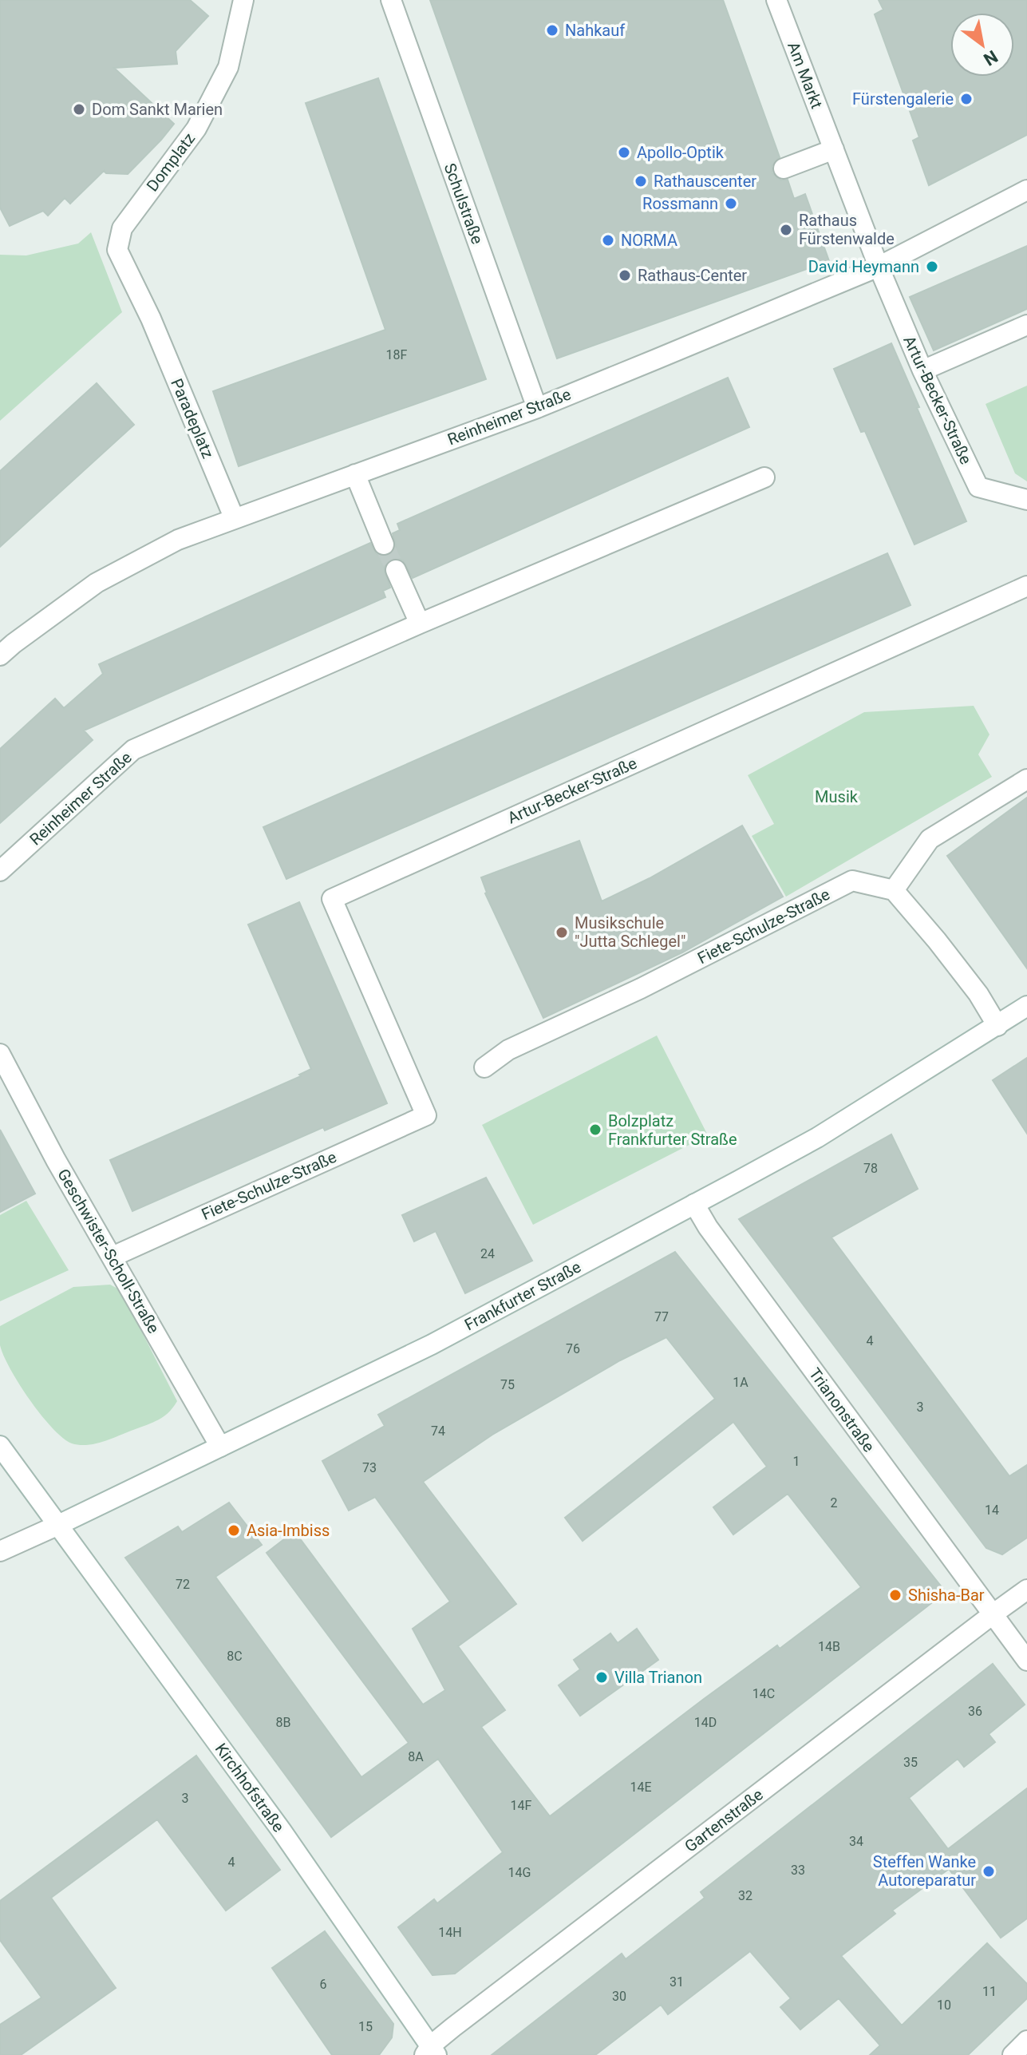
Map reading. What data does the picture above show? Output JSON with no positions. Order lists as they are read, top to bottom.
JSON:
{
  "streets": {
    "street": [
      "Am Markt",
      "Domplatz",
      "Schulstraße",
      "Artur-Becker-Straße",
      "Reinheimer Straße",
      "Paradeplatz",
      "Fiete-Schulze-Straße",
      "Geschwister-Scholl-Straße",
      "Frankfurter Straße",
      "Trianonstraße",
      "Kirchhofstraße",
      "Gartenstraße"
    ]
  },
  "crossings": [
    ["Am Markt", "Artur-Becker-Straße"],
    ["Am Markt", "Reinheimer Straße"],
    ["Domplatz", "Paradeplatz"],
    ["Schulstraße", "Reinheimer Straße"],
    ["Artur-Becker-Straße", "Reinheimer Straße"],
    ["Artur-Becker-Straße", "Fiete-Schulze-Straße"],
    ["Reinheimer Straße", "Paradeplatz"],
    ["Fiete-Schulze-Straße", "Geschwister-Scholl-Straße"],
    ["Geschwister-Scholl-Straße", "Frankfurter Straße"],
    ["Frankfurter Straße", "Trianonstraße"],
    ["Frankfurter Straße", "Kirchhofstraße"],
    ["Trianonstraße", "Gartenstraße"],
    ["Kirchhofstraße", "Gartenstraße"]
  ],
  "parks": ["Musik"],
  "places": [
    "Nahkauf",
    "Fürstengalerie",
    "Dom Sankt Marien",
    "Apollo-Optik",
    "Rathauscenter",
    "Rossmann",
    "Rathaus Fürstenwalde",
    "NORMA",
    "David Heymann",
    "Rathaus-Center",
    "Musikschule \"Jutta Schlegel\"",
    "Bolzplatz Frankfurter Straße",
    "Asia-Imbiss",
    "Shisha-Bar",
    "Villa Trianon",
    "Steffen Wanke Autoreparatur"
  ],
  "house_numbers": [
    "18F",
    "78",
    "24",
    "77",
    "4",
    "76",
    "1A",
    "75",
    "3",
    "74",
    "1",
    "73",
    "2",
    "14",
    "72",
    "14B",
    "8C",
    "14C",
    "36",
    "8B",
    "14D",
    "8A",
    "35",
    "14E",
    "3",
    "14F",
    "34",
    "4",
    "33",
    "14G",
    "32",
    "14H",
    "31",
    "6",
    "11",
    "30",
    "10",
    "15"
  ],
  "north": "bottom right"
}
